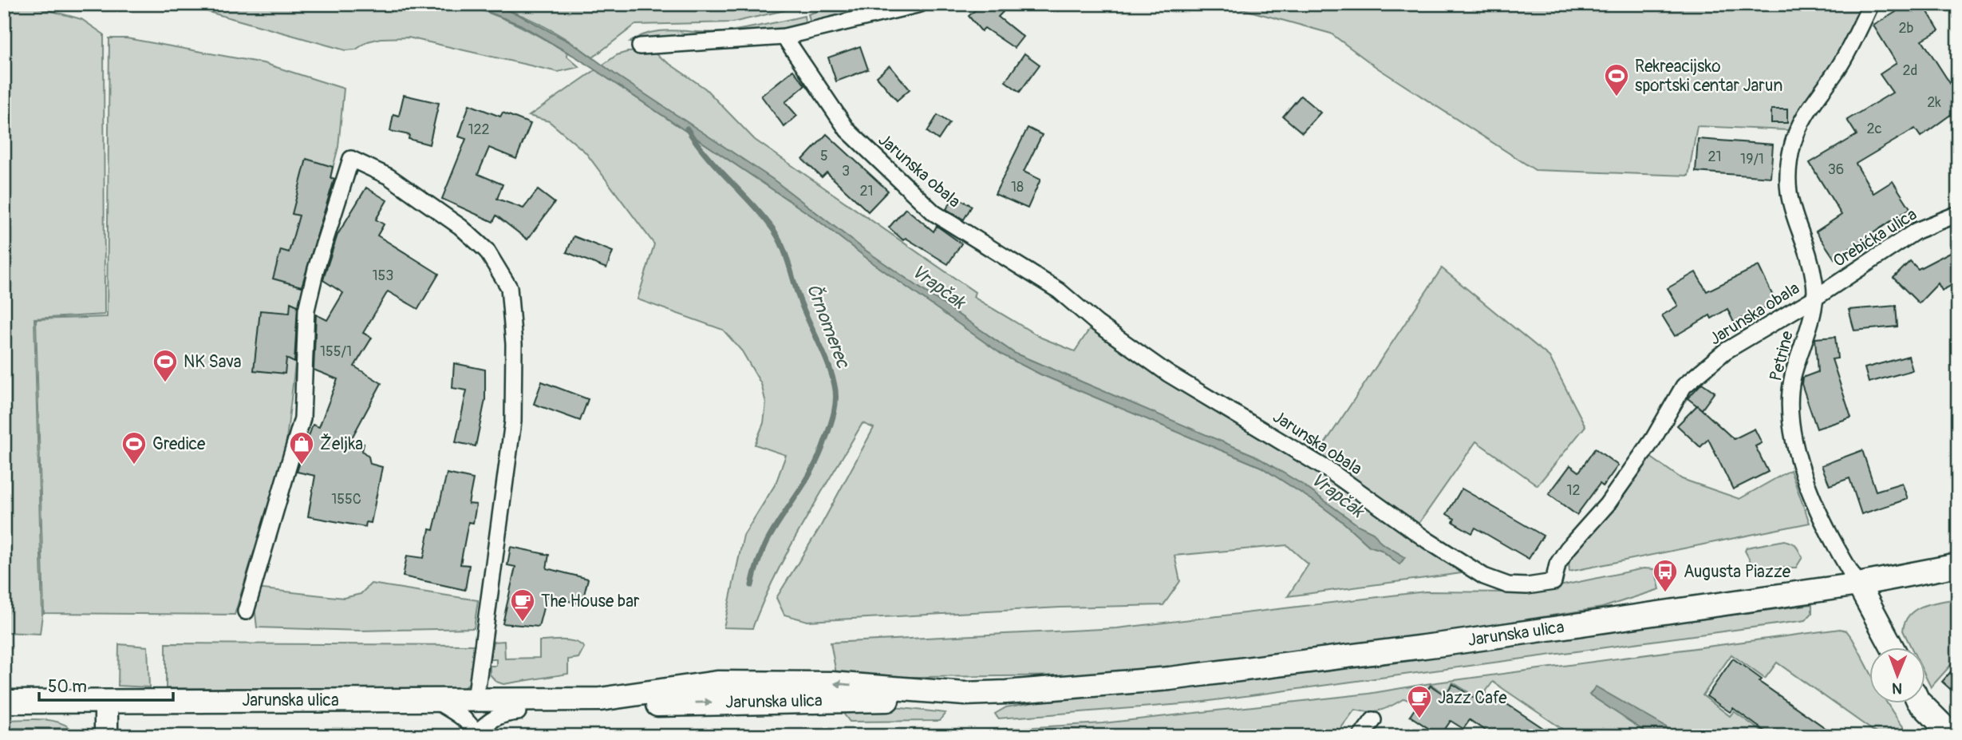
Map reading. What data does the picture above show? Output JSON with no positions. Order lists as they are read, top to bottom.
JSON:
{
  "streets": {
    "street": [
      "Jarunska obala",
      "Orebićka ulica",
      "Petrine",
      "Jarunska ulica"
    ]
  },
  "crossings": [
    ["Jarunska obala", "Orebićka ulica"],
    ["Jarunska obala", "Petrine"],
    ["Orebićka ulica", "Petrine"],
    ["Petrine", "Jarunska ulica"]
  ],
  "water": ["Vrapčak", "Črnomerec"],
  "places": {
    "sports": ["Rekreacijsko sportski centar Jarun", "NK Sava", "Gredice"],
    "shop": ["Željka"],
    "bus stop": ["Augusta Piazze"],
    "cafe": ["The House bar", "Jazz Cafe"]
  },
  "house_numbers": [
    "2b",
    "2d",
    "2k",
    "2c",
    "122",
    "5",
    "21",
    "19/1",
    "36",
    "3",
    "18",
    "21",
    "153",
    "155/1",
    "12",
    "155C"
  ],
  "scale_bar": "50 m",
  "north": "bottom"
}
